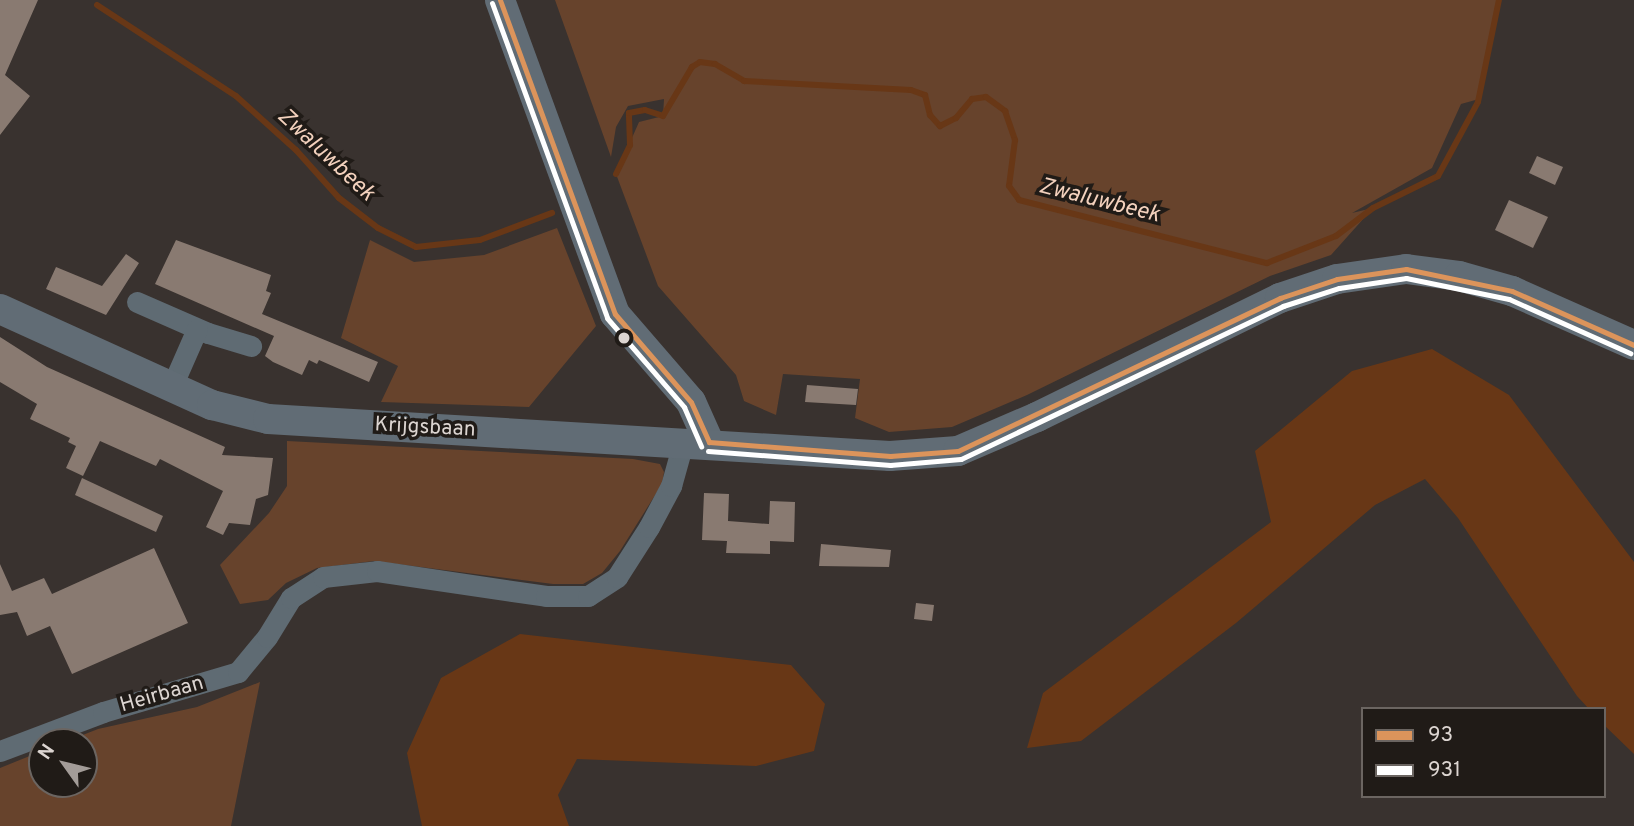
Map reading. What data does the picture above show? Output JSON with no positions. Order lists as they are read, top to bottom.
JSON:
{
  "streets": {
    "main road": ["Krijgsbaan"],
    "street": ["Heirbaan"]
  },
  "crossings": [
    ["Krijgsbaan", "Heirbaan"]
  ],
  "water": ["Zwaluwbeek"],
  "lines": ["transit line 93", "transit line 931"],
  "legend": ["93", "931"],
  "north": "top left"
}
